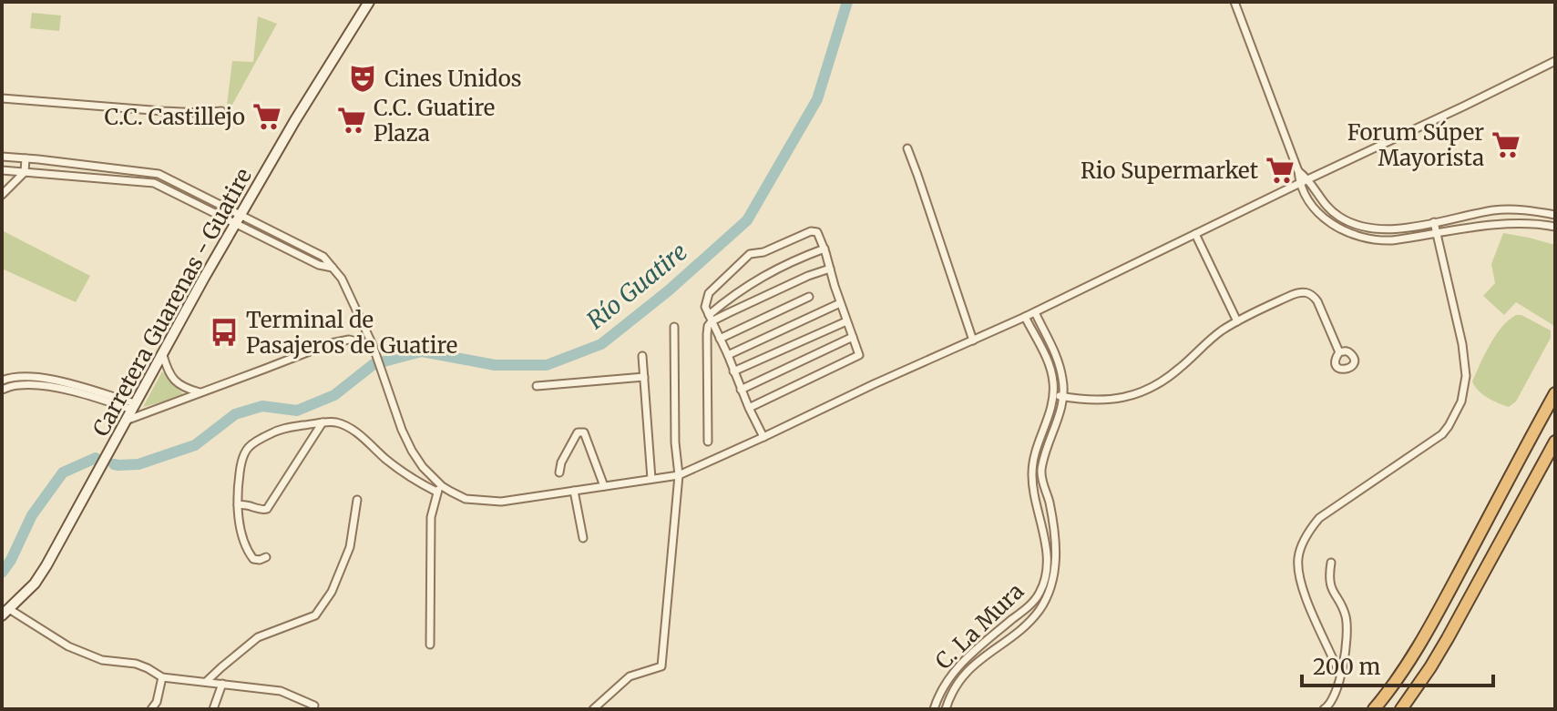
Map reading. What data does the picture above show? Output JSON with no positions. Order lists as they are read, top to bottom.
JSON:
{
  "streets": {
    "main road": ["Carretera Guarenas - Guatire"],
    "street": ["C. La Mura"]
  },
  "water": ["Río Guatire"],
  "places": {
    "theatre": ["Cines Unidos"],
    "supermarket": [
      "C.C. Castillejo",
      "C.C. Guatire Plaza",
      "Forum Súper Mayorista",
      "Rio Supermarket"
    ],
    "bus stop": ["Terminal de Pasajeros de Guatire"]
  },
  "scale_bar": "200 m"
}
